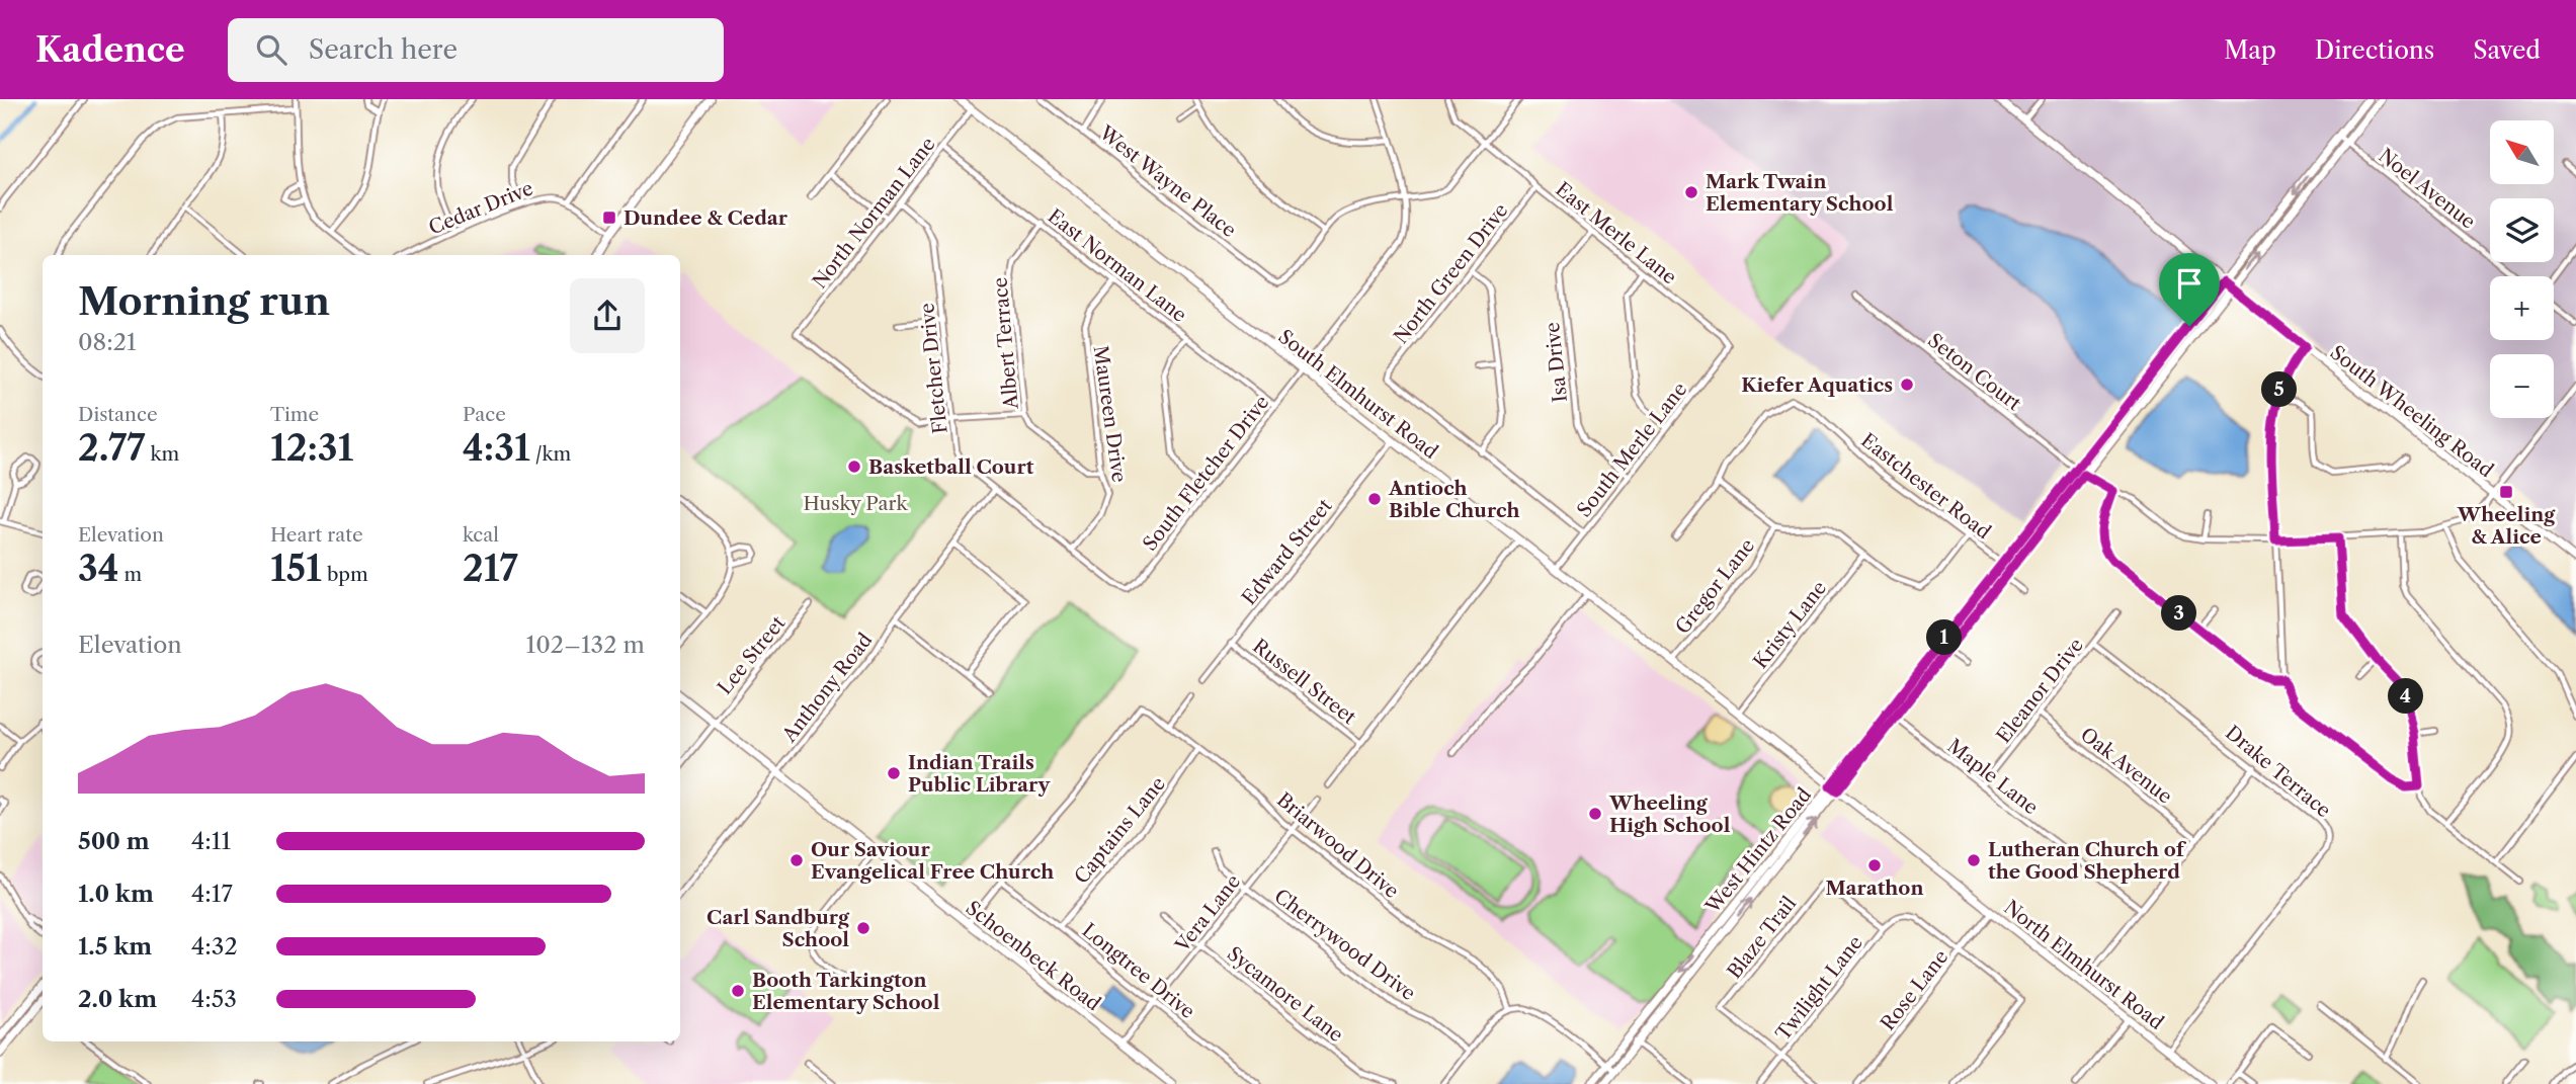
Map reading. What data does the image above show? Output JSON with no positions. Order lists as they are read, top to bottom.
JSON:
{
  "streets": {
    "main road": [
      "South Elmhurst Road",
      "South Wheeling Road",
      "West Hintz Road",
      "Schoenbeck Road",
      "North Elmhurst Road"
    ],
    "street": [
      "West Wayne Place",
      "Noel Avenue",
      "Cedar Drive",
      "North Norman Lane",
      "East Merle Lane",
      "East Norman Lane",
      "North Green Drive",
      "Albert Terrace",
      "Isa Drive",
      "Fletcher Drive",
      "Seton Court",
      "Maureen Drive",
      "South Merle Lane",
      "South Fletcher Drive",
      "Eastchester Road",
      "Edward Street",
      "Gregor Lane",
      "Kristy Lane",
      "Lee Street",
      "Russell Street",
      "Anthony Road",
      "Eleanor Drive",
      "Oak Avenue",
      "Drake Terrace",
      "Maple Lane",
      "Captains Lane",
      "Briarwood Drive",
      "Vera Lane",
      "Blaze Trail",
      "Cherrywood Drive",
      "Longtree Drive",
      "Twilight Lane",
      "Rose Lane",
      "Sycamore Lane"
    ]
  },
  "crossings": [
    ["Noel Avenue", "West Hintz Road"],
    ["North Norman Lane", "East Norman Lane"],
    ["North Norman Lane", "Fletcher Drive"],
    ["North Norman Lane", "South Elmhurst Road"],
    ["East Merle Lane", "North Green Drive"],
    ["East Merle Lane", "Isa Drive"],
    ["East Merle Lane", "South Merle Lane"],
    ["East Norman Lane", "Albert Terrace"],
    ["East Norman Lane", "Maureen Drive"],
    ["East Norman Lane", "South Fletcher Drive"],
    ["Albert Terrace", "Maureen Drive"],
    ["Isa Drive", "South Merle Lane"],
    ["Fletcher Drive", "Maureen Drive"],
    ["Fletcher Drive", "South Fletcher Drive"],
    ["Fletcher Drive", "Anthony Road"],
    ["Seton Court", "South Wheeling Road"],
    ["Seton Court", "West Hintz Road"],
    ["South Elmhurst Road", "South Merle Lane"],
    ["South Elmhurst Road", "South Fletcher Drive"],
    ["South Elmhurst Road", "Edward Street"],
    ["South Elmhurst Road", "Gregor Lane"],
    ["South Elmhurst Road", "Kristy Lane"],
    ["South Elmhurst Road", "West Hintz Road"],
    ["South Elmhurst Road", "North Elmhurst Road"],
    ["South Wheeling Road", "West Hintz Road"],
    ["Eastchester Road", "West Hintz Road"],
    ["Edward Street", "Russell Street"],
    ["Lee Street", "Schoenbeck Road"],
    ["Anthony Road", "Schoenbeck Road"],
    ["Eleanor Drive", "Oak Avenue"],
    ["Eleanor Drive", "Drake Terrace"],
    ["Eleanor Drive", "Maple Lane"],
    ["Drake Terrace", "North Elmhurst Road"],
    ["Maple Lane", "West Hintz Road"],
    ["Captains Lane", "Briarwood Drive"],
    ["Captains Lane", "Longtree Drive"],
    ["Briarwood Drive", "Vera Lane"],
    ["Briarwood Drive", "Longtree Drive"],
    ["West Hintz Road", "North Elmhurst Road"],
    ["Vera Lane", "Cherrywood Drive"],
    ["Vera Lane", "Schoenbeck Road"],
    ["Vera Lane", "Longtree Drive"],
    ["Vera Lane", "Sycamore Lane"],
    ["Blaze Trail", "Twilight Lane"],
    ["North Elmhurst Road", "Rose Lane"],
    ["Twilight Lane", "Rose Lane"]
  ],
  "parks": ["Husky Park"],
  "places": {
    "other": [
      "Mark Twain Elementary School",
      "Kiefer Aquatics",
      "Basketball Court",
      "Antioch Bible Church",
      "Indian Trails Public Library",
      "Wheeling High School",
      "Our Saviour Evangelical Free Church",
      "Lutheran Church of the Good Shepherd",
      "Marathon",
      "Carl Sandburg School",
      "Booth Tarkington Elementary School"
    ],
    "transit": ["Dundee & Cedar", "Wheeling & Alice"]
  },
  "north": "top left",
  "page": {
    "header": "Kadence",
    "search": "Search here",
    "nav": ["Map", "Directions", "Saved"],
    "map_buttons": ["+", "−"],
    "heading": ["Morning run", "08:21"],
    "pins": [
      "5",
      "3",
      "1",
      "4"
    ],
    "stats": [
      ["Distance", "2.77 km"],
      ["Time", "12:31"],
      ["Pace", "4:31 /km"],
      ["Elevation", "34 m"],
      ["Heart rate", "151 bpm"],
      ["kcal", "217"]
    ],
    "chart": ["Elevation", "102–132 m"],
    "list": [
      {
        "name": "500 m",
        "note": "4:11"
      },
      {
        "name": "1.0 km",
        "note": "4:17"
      },
      {
        "name": "1.5 km",
        "note": "4:32"
      },
      {
        "name": "2.0 km",
        "note": "4:53"
      }
    ]
  }
}
